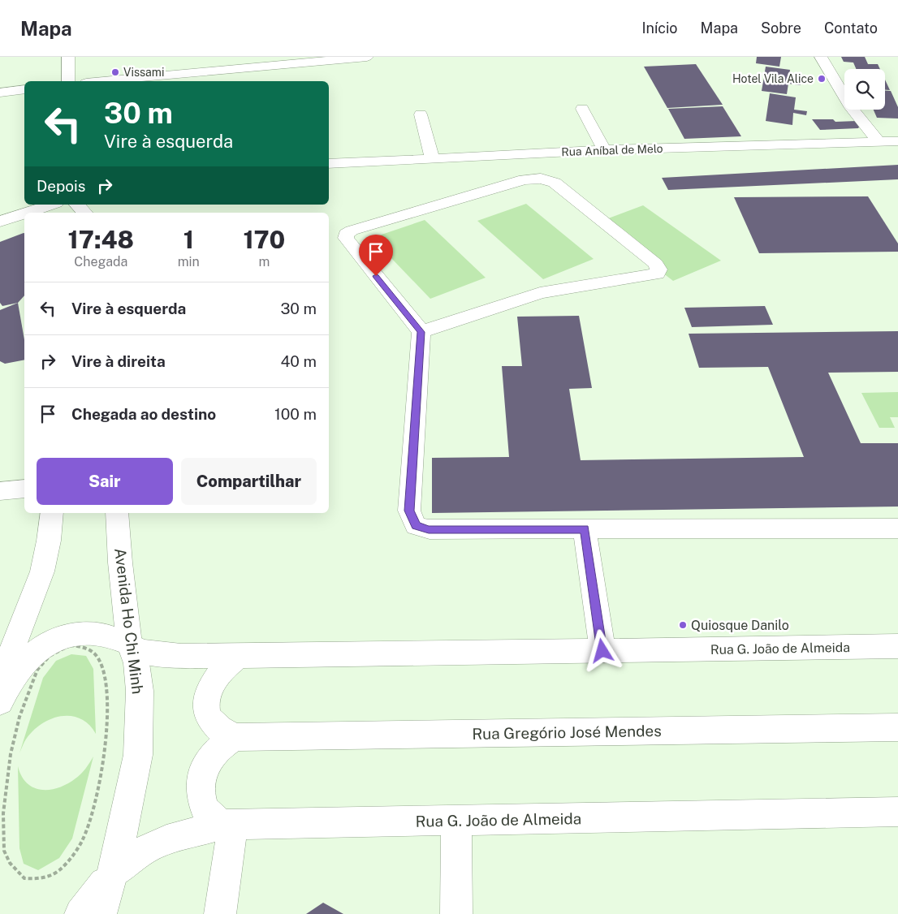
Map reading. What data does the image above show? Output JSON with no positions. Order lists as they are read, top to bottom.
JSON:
{
  "streets": {
    "street": [
      "Rua Aníbal de Melo",
      "Avenida Ho Chi Minh",
      "Rua G. João de Almeida",
      "Rua Gregório José Mendes"
    ]
  },
  "crossings": [
    ["Avenida Ho Chi Minh", "Rua G. João de Almeida"]
  ],
  "places": ["Vissami", "Hotel Vila Alice", "Quiosque Danilo"],
  "page": {
    "header": "Mapa",
    "nav": [
      "Início",
      "Mapa",
      "Sobre",
      "Contato"
    ],
    "turn": ["30 m", "Vire à esquerda"],
    "then": "Depois",
    "eta": [
      "17:48",
      "Chegada",
      "1",
      "min",
      "170",
      "m"
    ],
    "list": [
      {
        "name": "Vire à esquerda",
        "value": "30 m"
      },
      {
        "name": "Vire à direita",
        "value": "40 m"
      },
      {
        "name": "Chegada ao destino",
        "value": "100 m"
      }
    ],
    "buttons": ["Sair", "Compartilhar"]
  }
}
